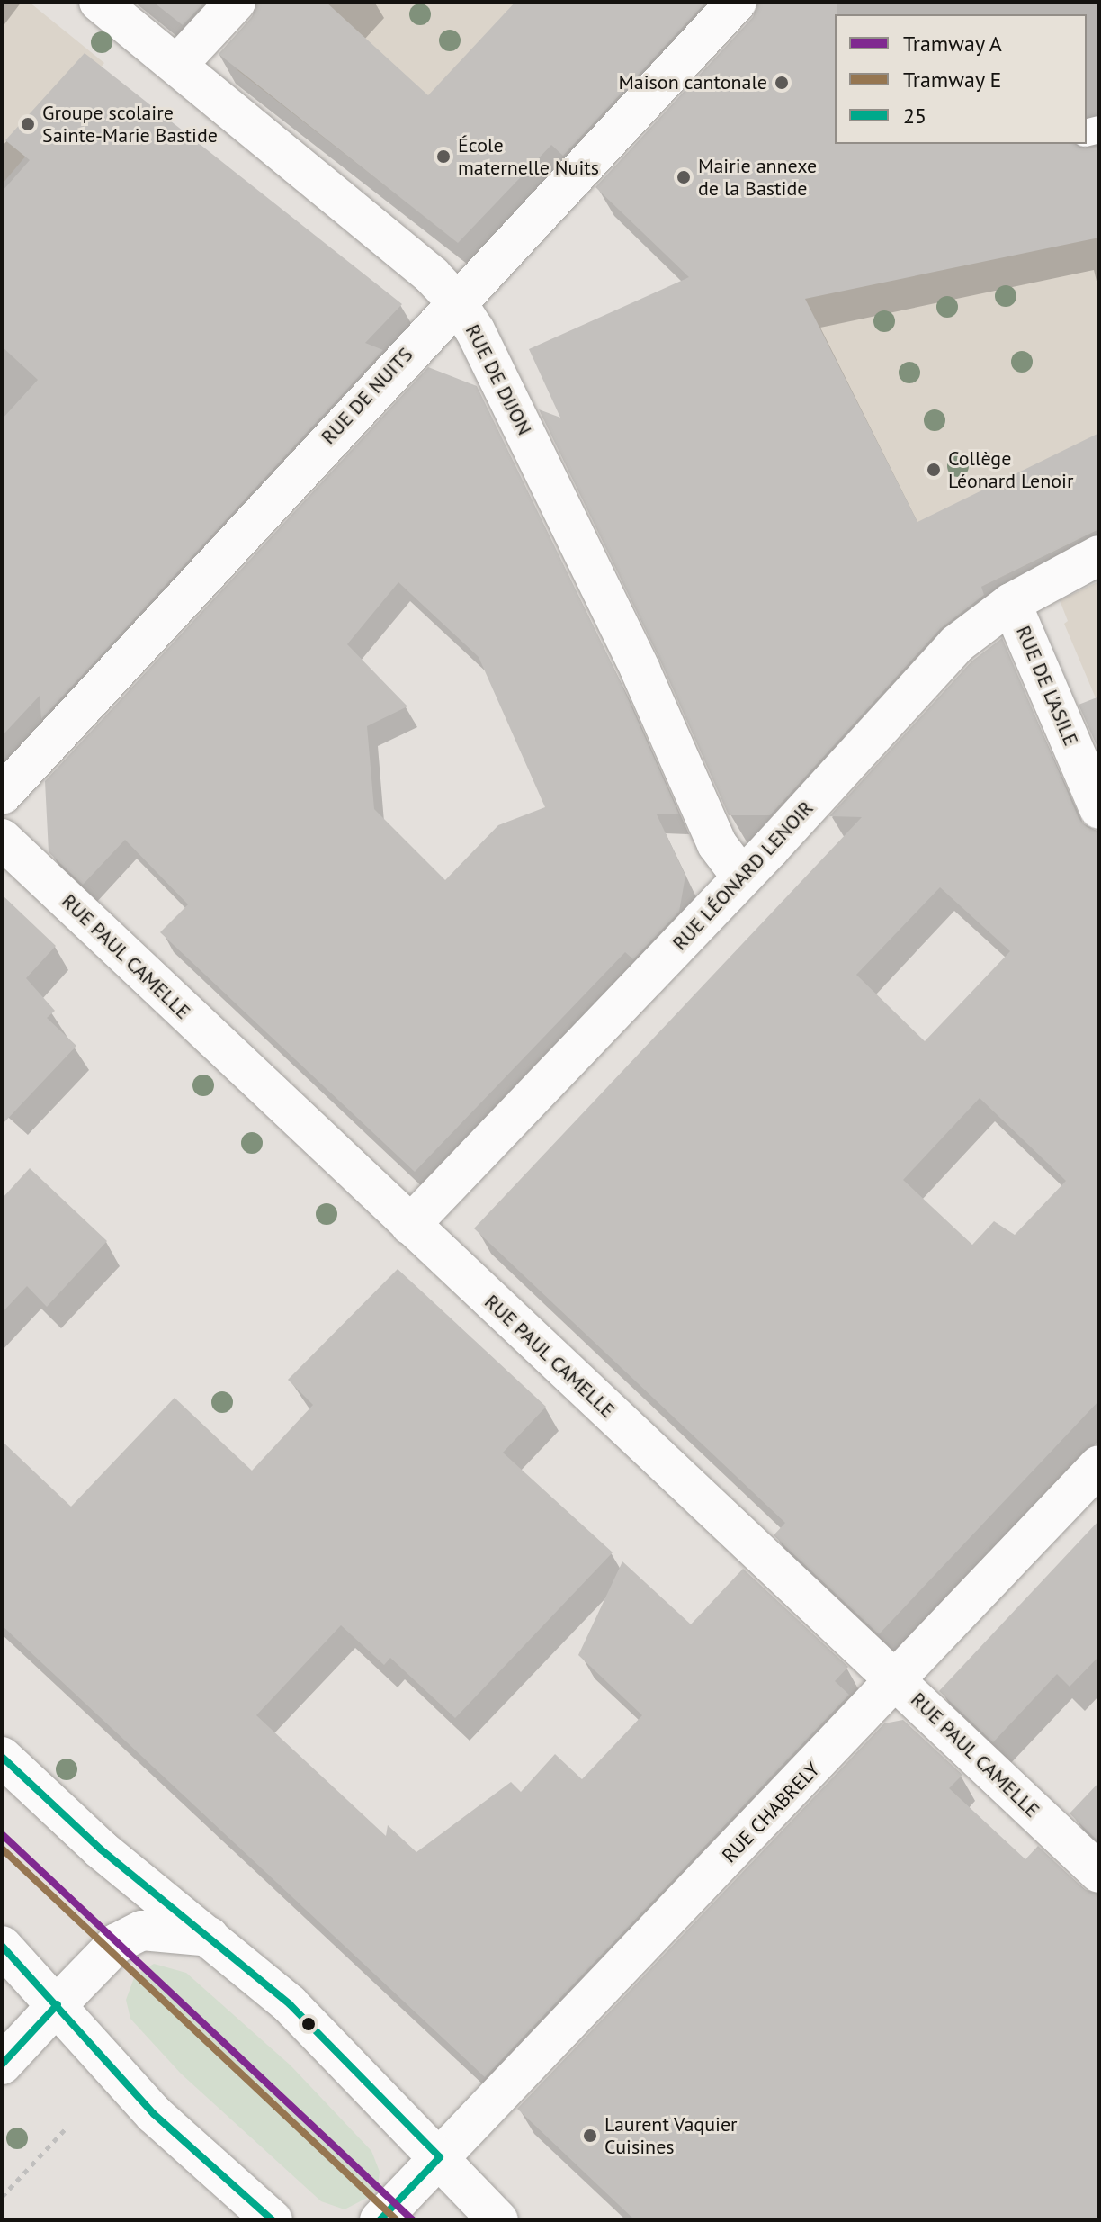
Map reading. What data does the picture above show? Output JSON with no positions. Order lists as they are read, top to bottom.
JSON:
{
  "streets": {
    "street": [
      "RUE DE DIJON",
      "RUE DE NUITS",
      "RUE DE L'ASILE",
      "RUE LÉONARD LENOIR",
      "RUE PAUL CAMELLE",
      "RUE CHABRELY"
    ]
  },
  "crossings": [
    ["RUE DE DIJON", "RUE DE NUITS"],
    ["RUE DE DIJON", "RUE LÉONARD LENOIR"],
    ["RUE DE L'ASILE", "RUE LÉONARD LENOIR"],
    ["RUE LÉONARD LENOIR", "RUE PAUL CAMELLE"],
    ["RUE PAUL CAMELLE", "RUE CHABRELY"]
  ],
  "places": [
    "Maison cantonale",
    "Groupe scolaire Sainte-Marie Bastide",
    "École maternelle Nuits",
    "Mairie annexe de la Bastide",
    "Collège Léonard Lenoir",
    "Laurent Vaquier Cuisines"
  ],
  "lines": ["transit line 25", "tram line A", "tram line E"],
  "legend": ["Tramway A", "Tramway E", "25"]
}
